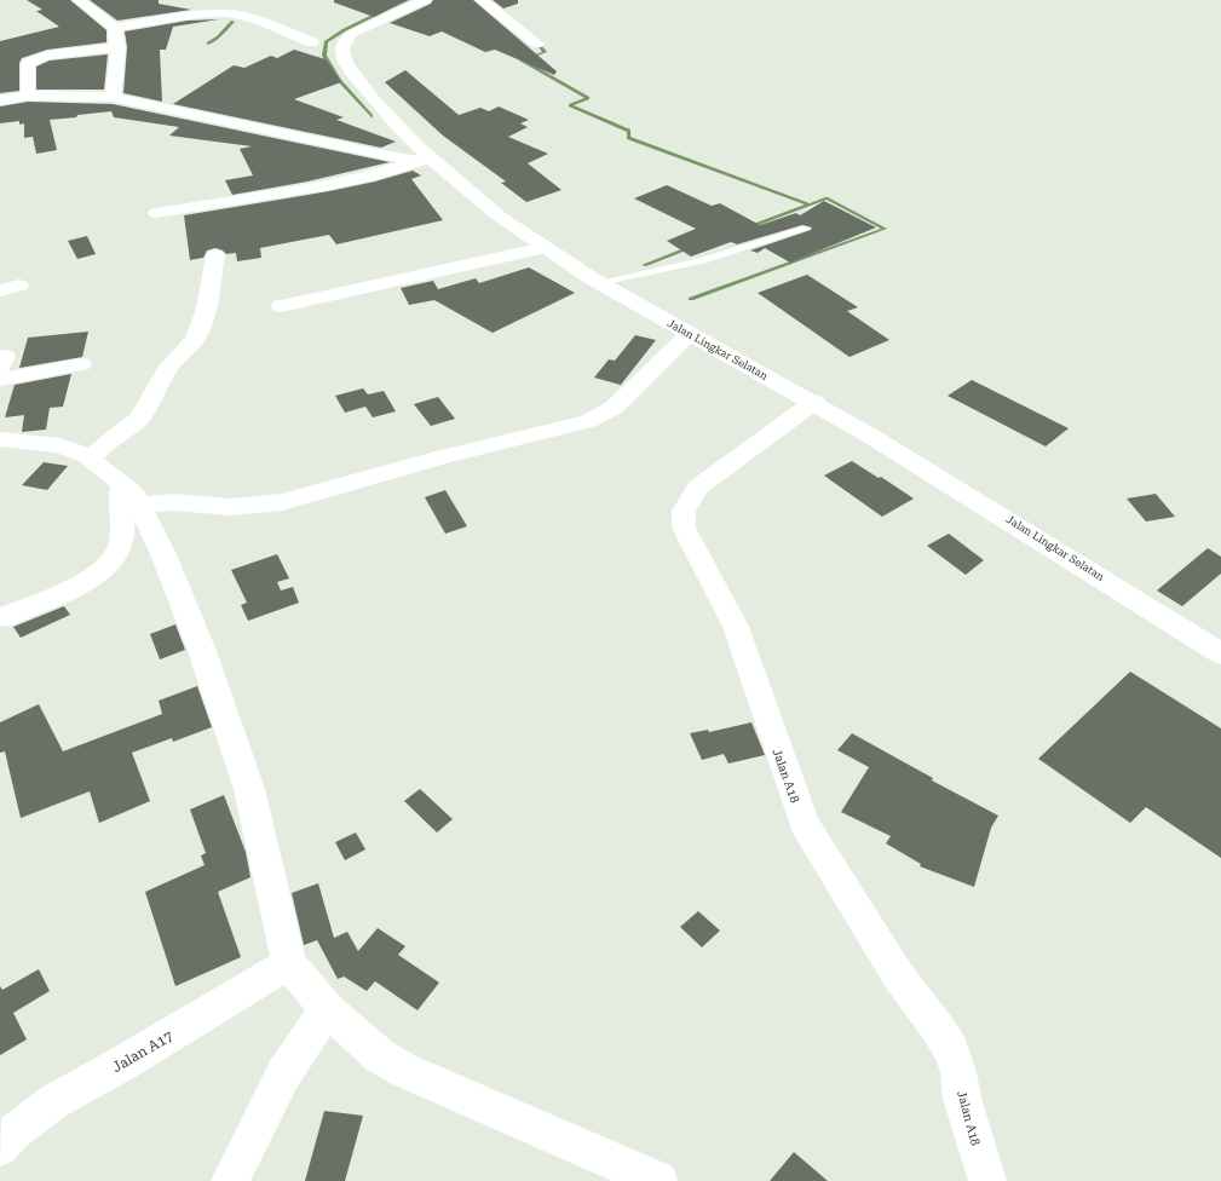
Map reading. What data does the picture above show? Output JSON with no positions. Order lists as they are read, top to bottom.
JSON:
{
  "streets": {
    "main road": ["Jalan Lingkar Selatan", "Jalan A18", "Jalan A17"]
  },
  "crossings": [
    ["Jalan Lingkar Selatan", "Jalan A18"]
  ]
}
